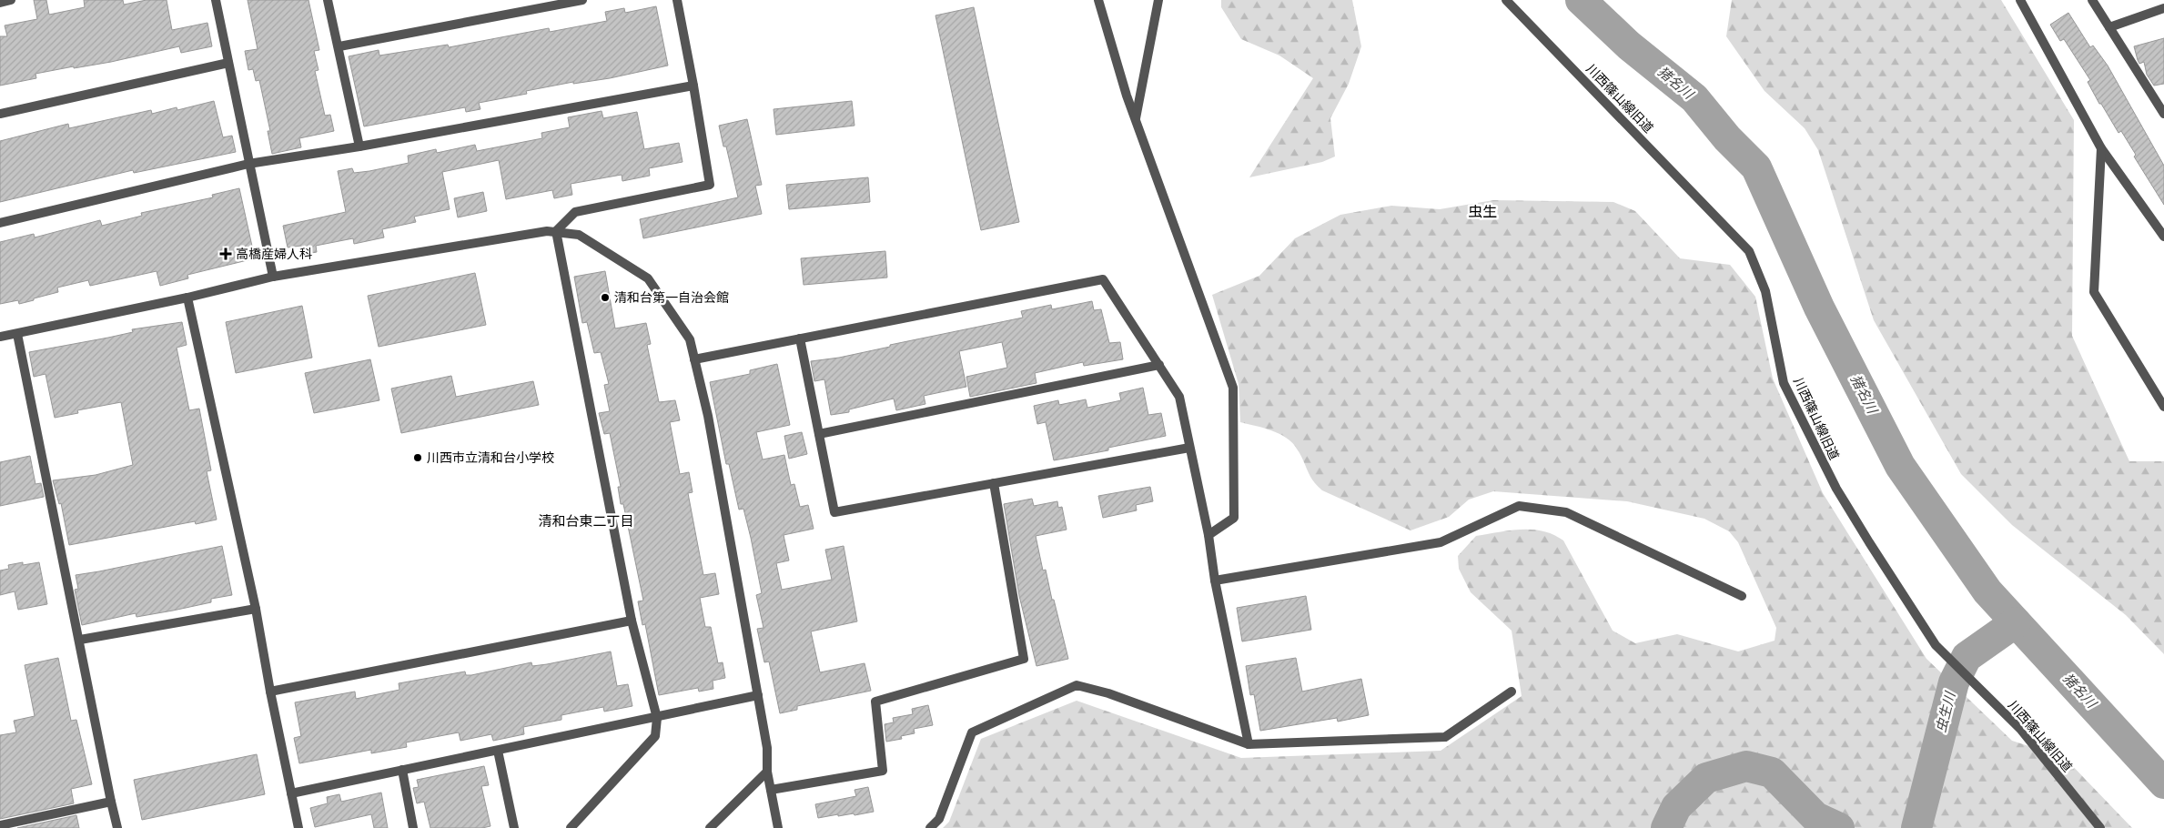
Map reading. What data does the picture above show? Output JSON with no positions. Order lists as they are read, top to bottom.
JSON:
{
  "streets": {
    "street": ["川西篠山線旧道"]
  },
  "districts": ["虫生", "清和台東二丁目"],
  "water": ["猪名川", "虫生川"],
  "places": {
    "health": ["高橋産婦人科"],
    "other": ["清和台第一自治会館", "川西市立清和台小学校"]
  }
}
